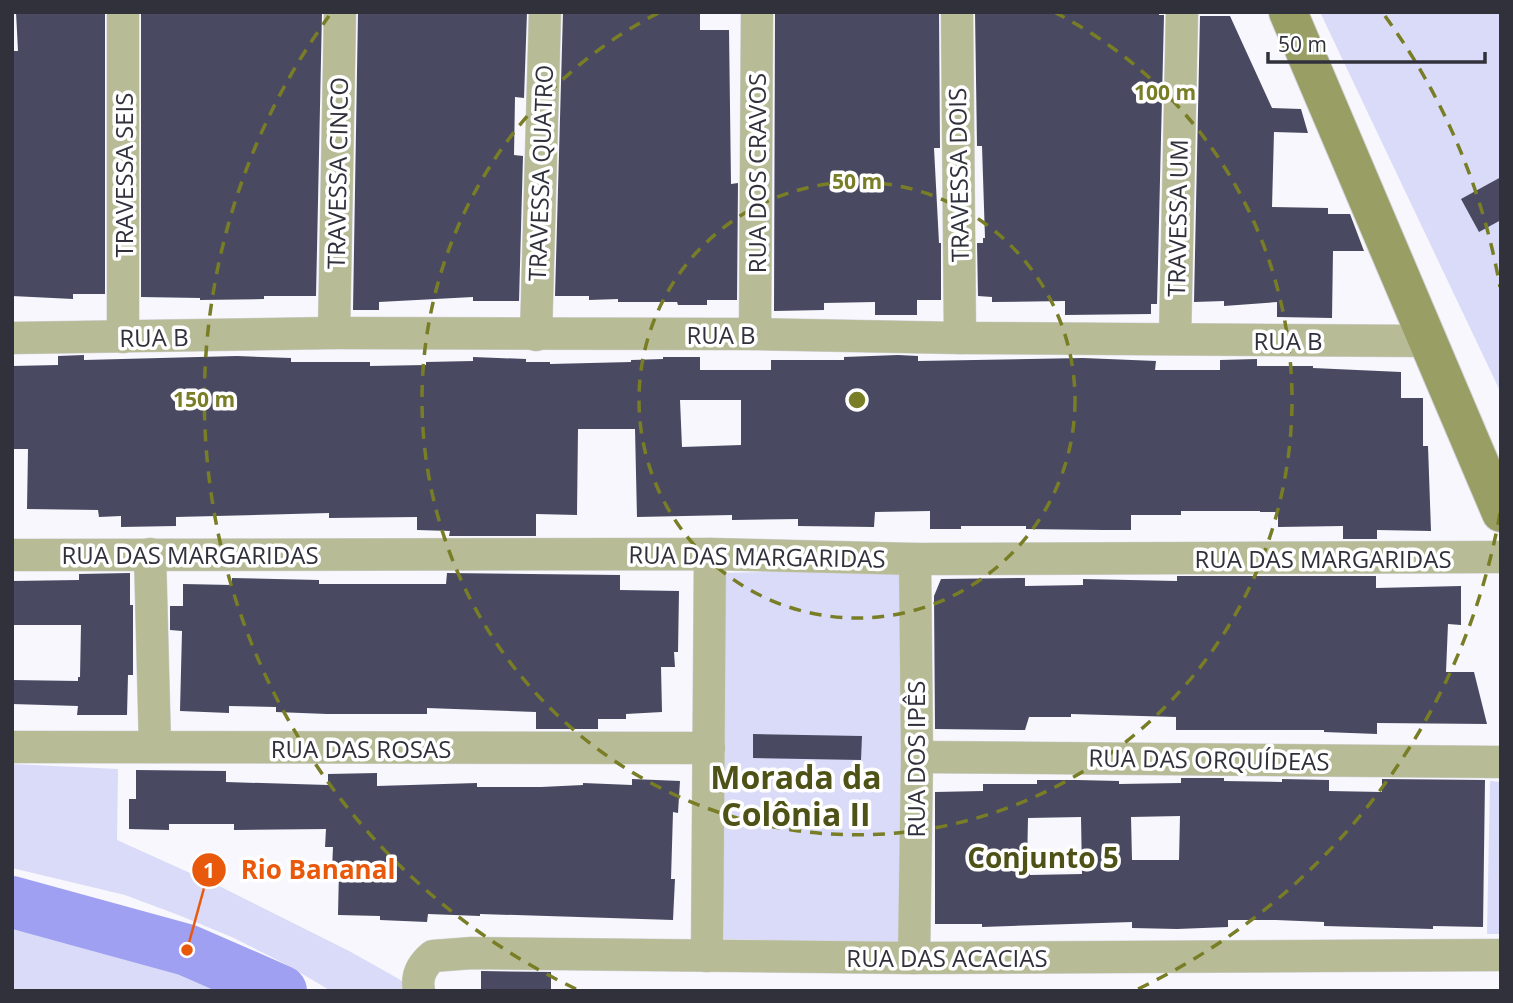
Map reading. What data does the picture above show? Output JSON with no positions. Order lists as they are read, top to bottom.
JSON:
{
  "streets": {
    "street": [
      "TRAVESSA CINCO",
      "TRAVESSA QUATRO",
      "RUA DOS CRAVOS",
      "TRAVESSA SEIS",
      "TRAVESSA DOIS",
      "TRAVESSA UM",
      "RUA B",
      "RUA DAS MARGARIDAS",
      "RUA DAS ROSAS",
      "RUA DOS IPÊS",
      "RUA DAS ORQUÍDEAS",
      "RUA DAS ACACIAS"
    ]
  },
  "crossings": [
    ["TRAVESSA CINCO", "RUA B"],
    ["TRAVESSA QUATRO", "RUA B"],
    ["RUA DOS CRAVOS", "RUA B"],
    ["TRAVESSA SEIS", "RUA B"],
    ["TRAVESSA DOIS", "RUA B"],
    ["TRAVESSA UM", "RUA B"],
    ["RUA DAS MARGARIDAS", "RUA DOS IPÊS"],
    ["RUA DOS IPÊS", "RUA DAS ORQUÍDEAS"],
    ["RUA DOS IPÊS", "RUA DAS ACACIAS"]
  ],
  "districts": ["Morada da Colônia II", "Conjunto 5"],
  "places": ["Rio Bananal"],
  "scale_bar": "50 m",
  "rings": ["100 m", "50 m", "150 m"]
}
